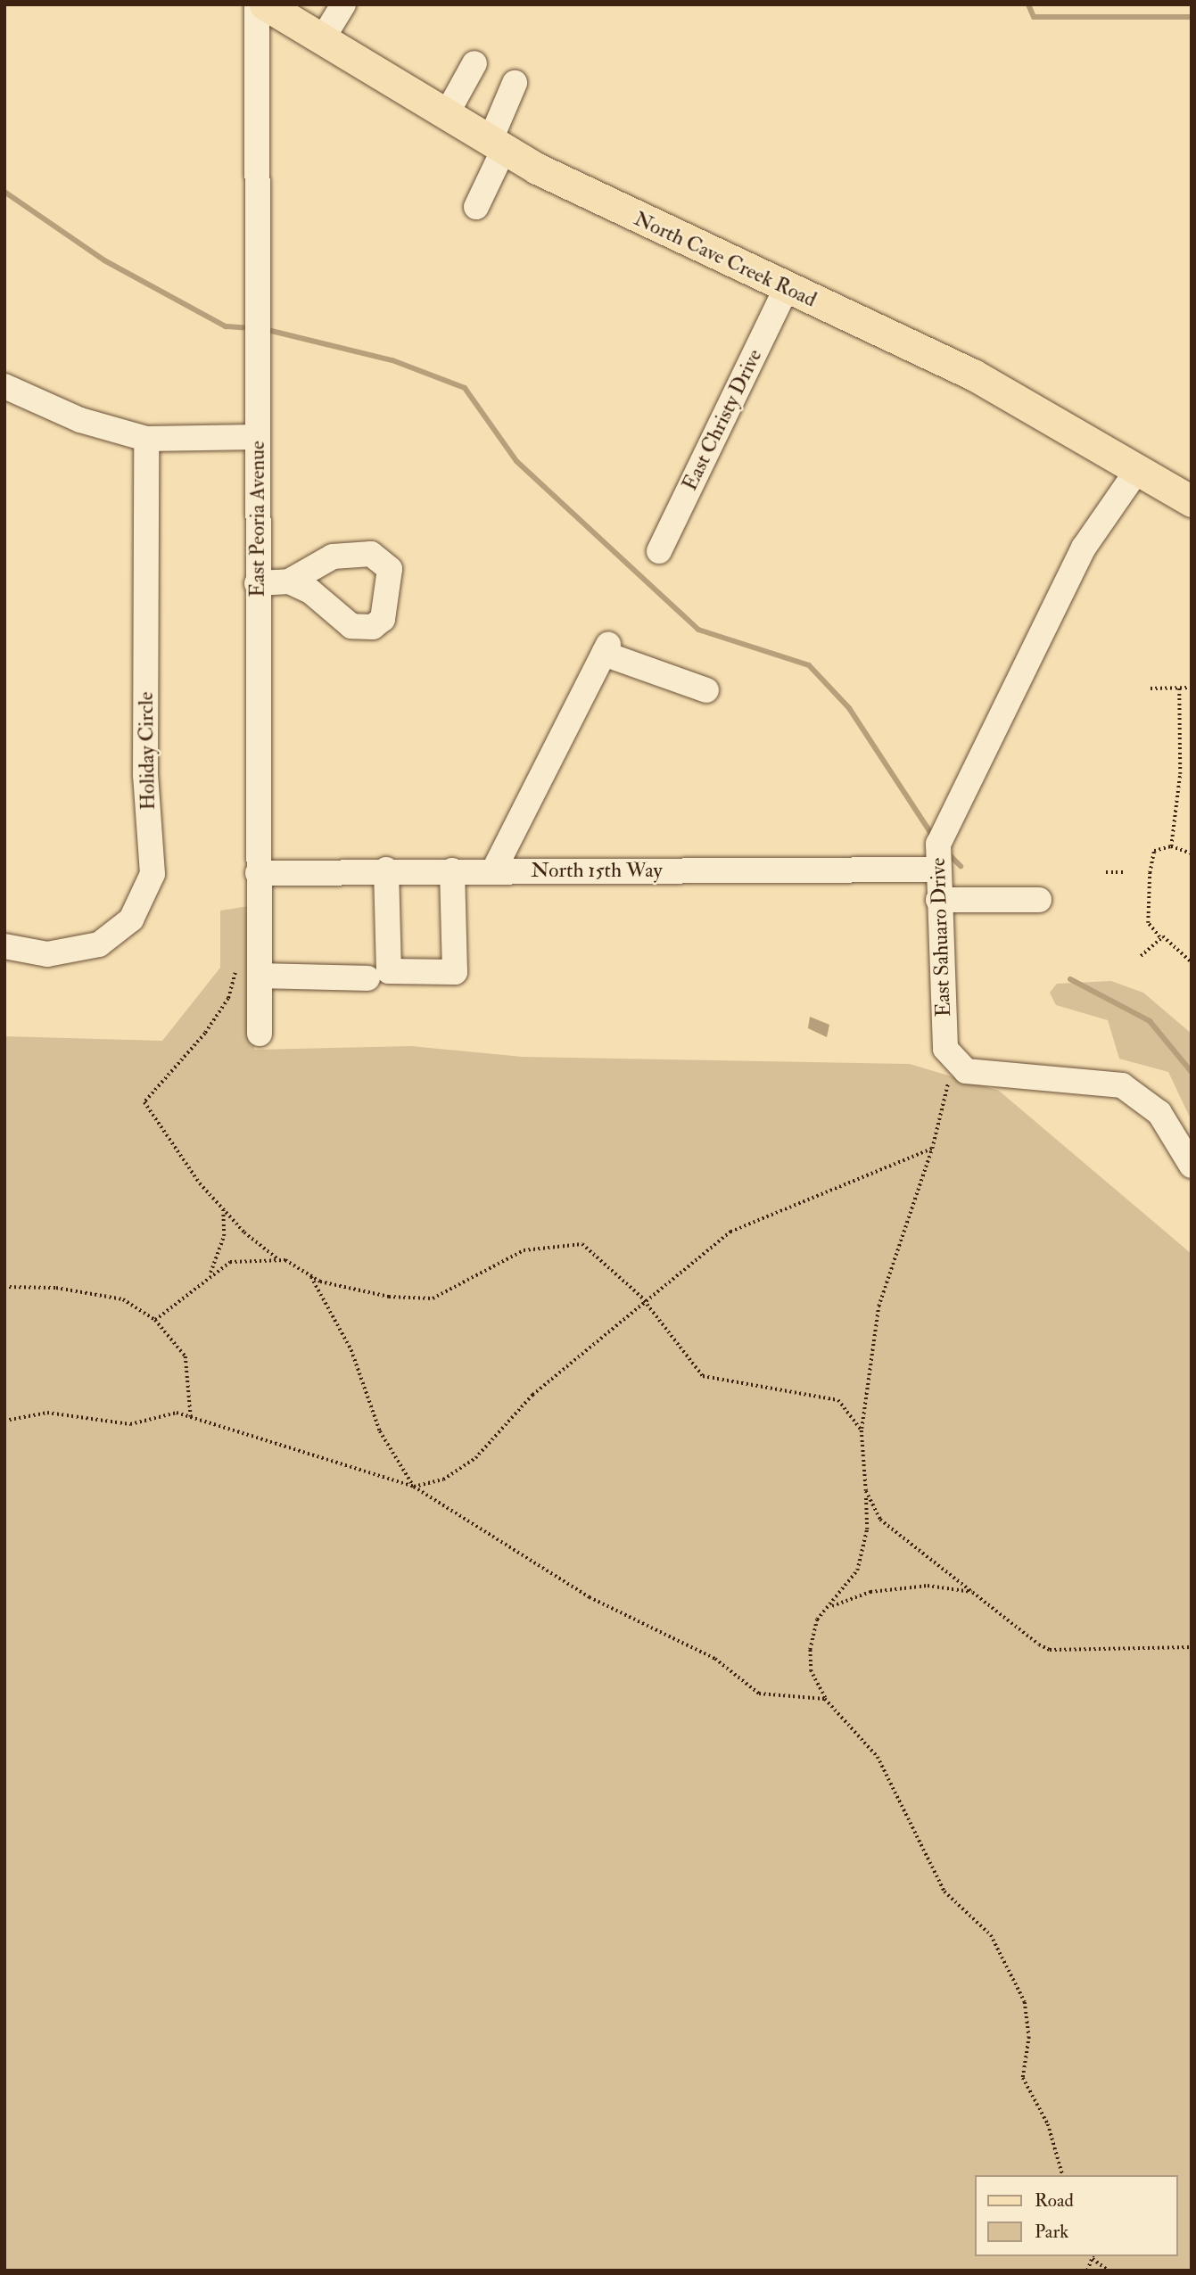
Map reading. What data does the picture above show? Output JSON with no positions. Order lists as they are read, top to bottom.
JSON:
{
  "streets": {
    "main road": ["North Cave Creek Road"],
    "street": [
      "East Christy Drive",
      "East Peoria Avenue",
      "Holiday Circle",
      "North 15th Way",
      "East Sahuaro Drive"
    ]
  },
  "crossings": [
    ["North Cave Creek Road", "East Christy Drive"],
    ["North Cave Creek Road", "East Sahuaro Drive"],
    ["East Peoria Avenue", "North 15th Way"],
    ["North 15th Way", "East Sahuaro Drive"]
  ],
  "legend": ["Road", "Park"]
}
